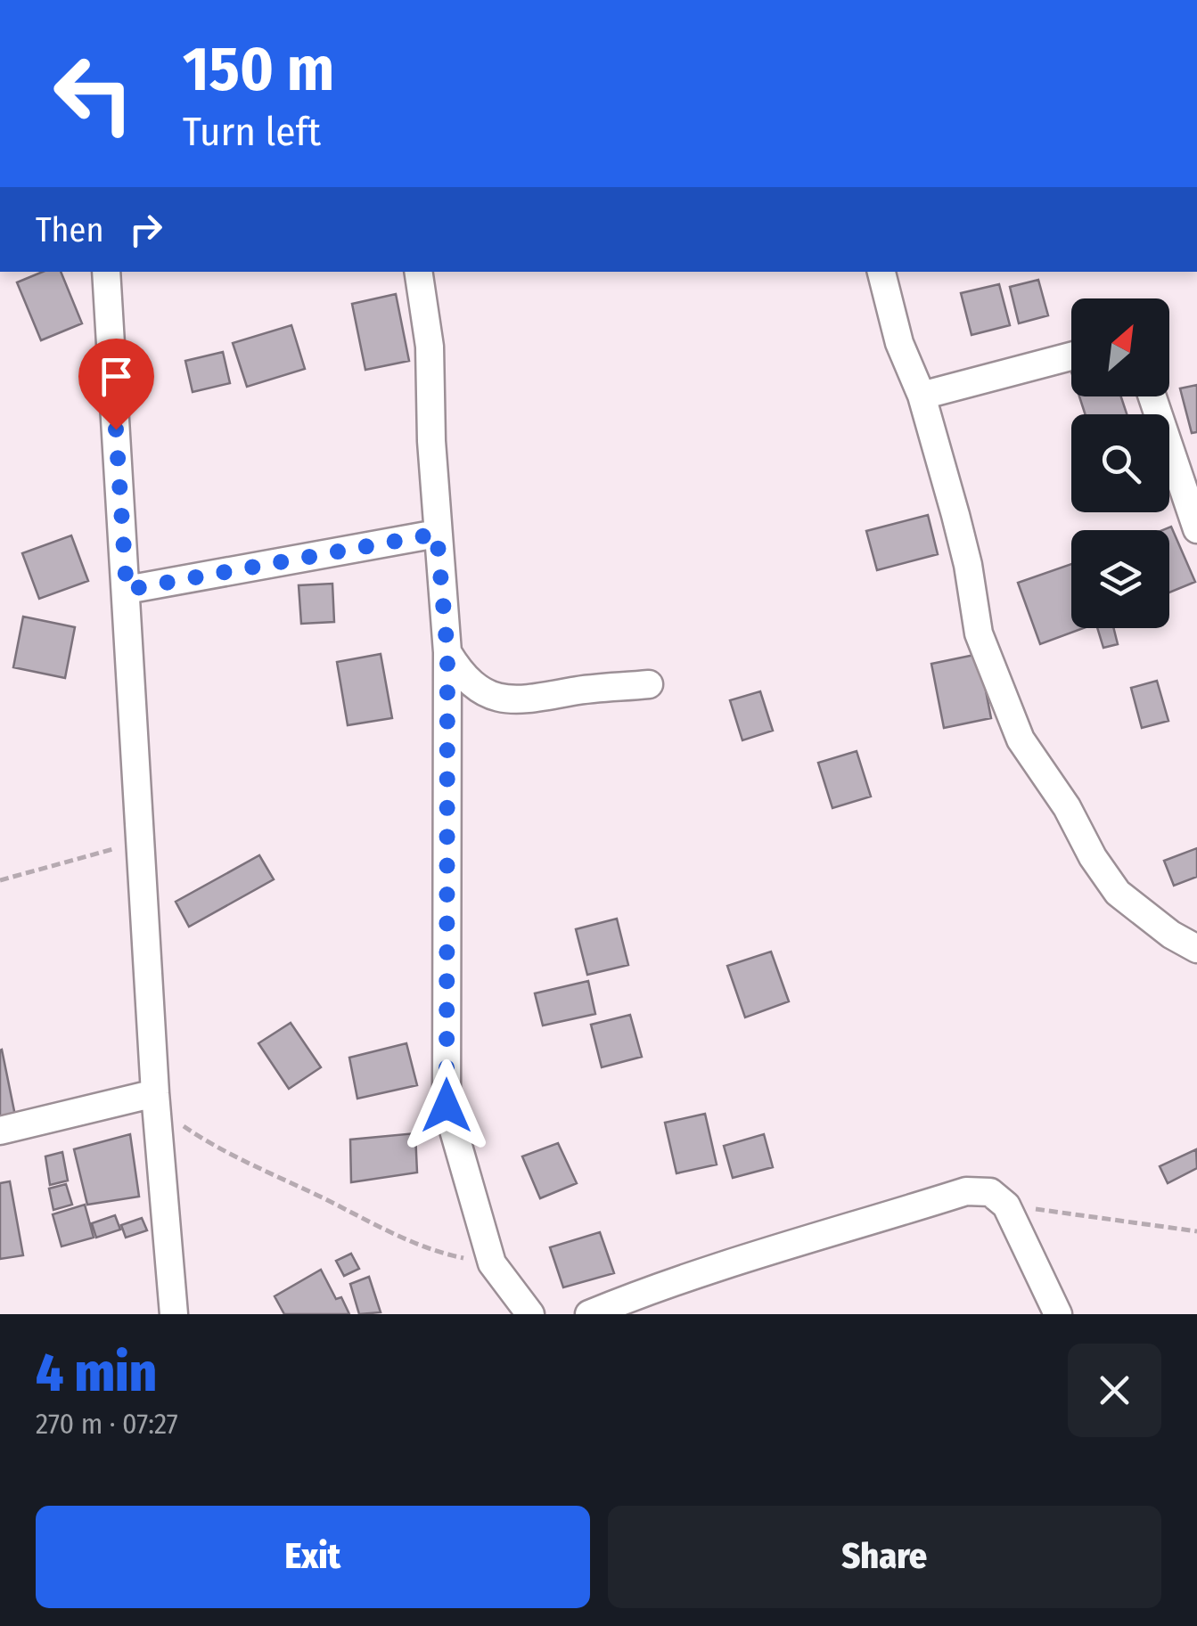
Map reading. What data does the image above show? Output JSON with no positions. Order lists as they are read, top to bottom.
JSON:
{
  "north": "top right",
  "page": {
    "turn": ["150 m", "Turn left"],
    "then": "Then",
    "heading": ["4 min", "270 m · 07:27"],
    "buttons": ["Exit", "Share"]
  }
}
